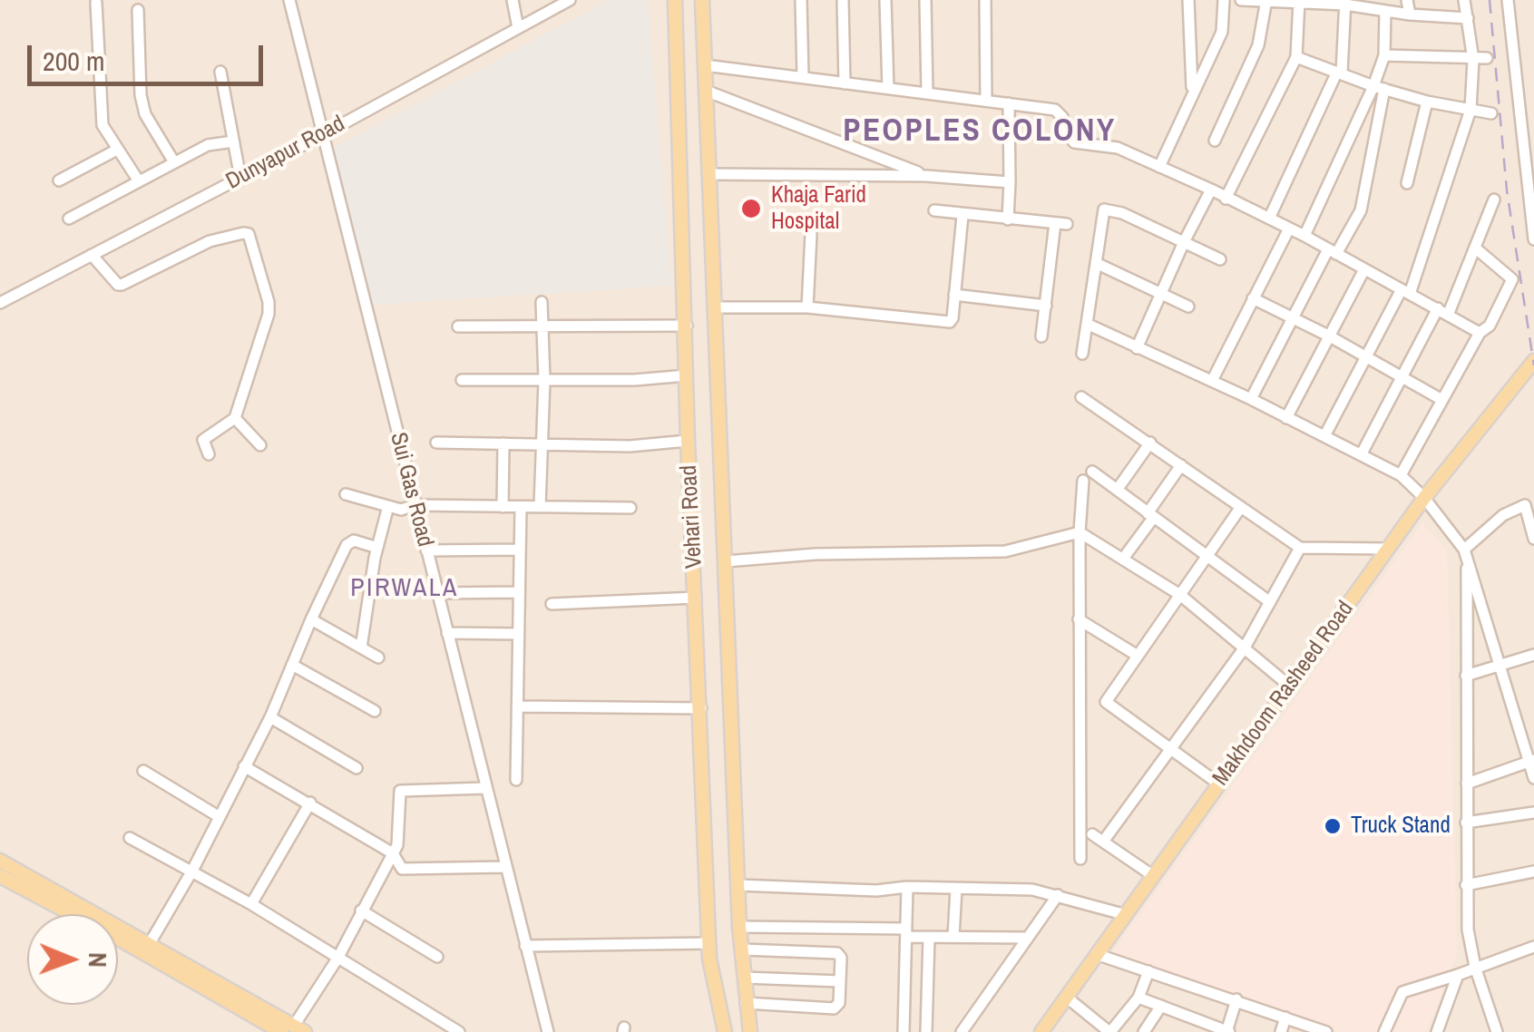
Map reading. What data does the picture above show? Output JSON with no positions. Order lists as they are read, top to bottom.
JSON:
{
  "streets": {
    "main road": ["Vehari Road", "Makhdoom Rasheed Road"],
    "street": ["Dunyapur Road", "Sui Gas Road"]
  },
  "crossings": [
    ["Dunyapur Road", "Sui Gas Road"]
  ],
  "districts": ["PEOPLES COLONY", "PIRWALA"],
  "places": ["Khaja Farid Hospital", "Truck Stand"],
  "scale_bar": "200 m",
  "north": "right"
}
